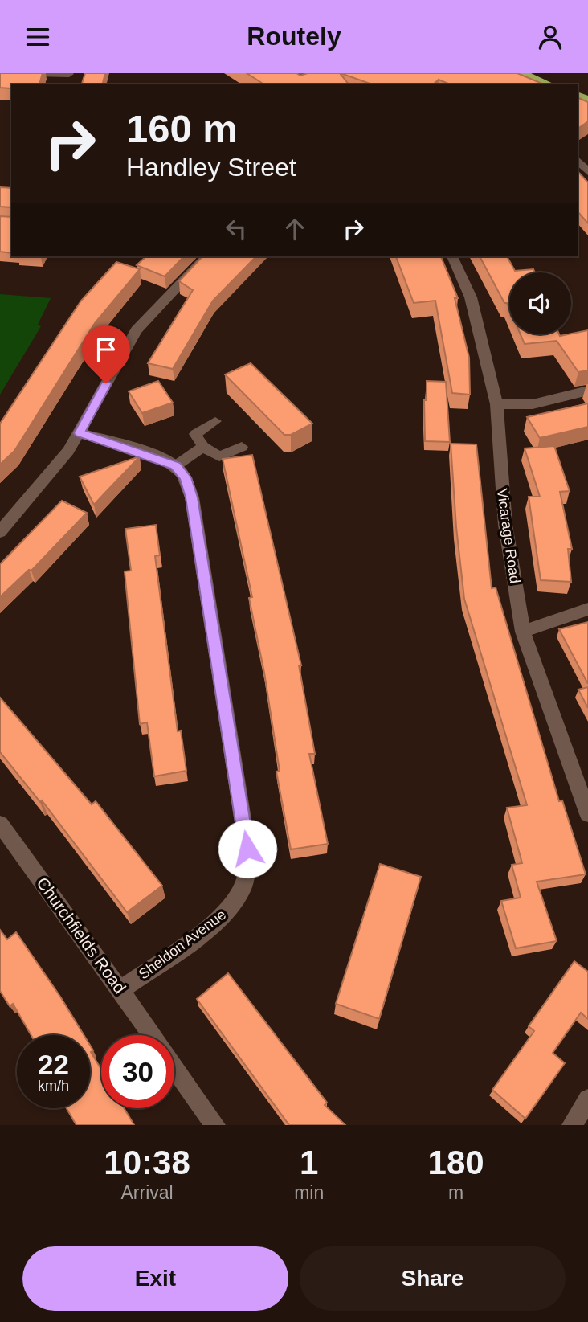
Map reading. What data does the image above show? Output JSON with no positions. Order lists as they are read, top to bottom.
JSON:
{
  "streets": {
    "street": ["Vicarage Road", "Churchfields Road", "Sheldon Avenue"]
  },
  "crossings": [
    ["Churchfields Road", "Sheldon Avenue"]
  ],
  "page": {
    "header": "Routely",
    "turn": ["160 m", "Handley Street"],
    "speed": "22 km/h",
    "limit": "30",
    "eta": [
      "10:38",
      "Arrival",
      "1",
      "min",
      "180",
      "m"
    ],
    "buttons": ["Exit", "Share"]
  }
}
